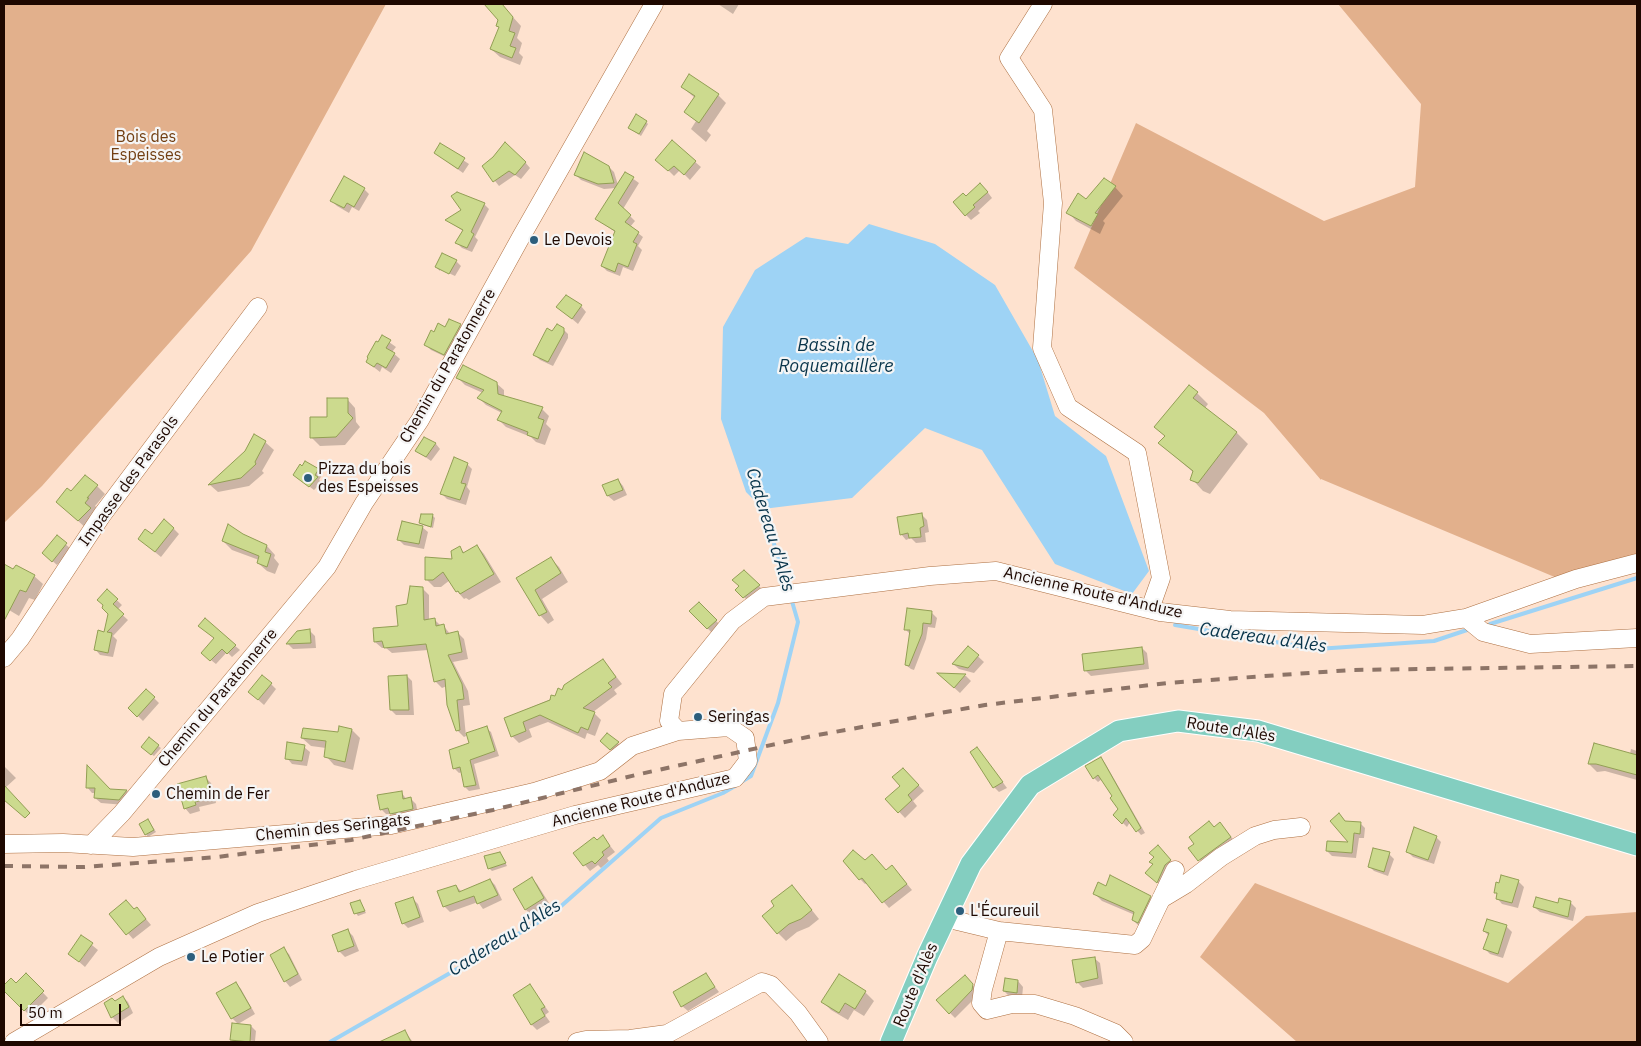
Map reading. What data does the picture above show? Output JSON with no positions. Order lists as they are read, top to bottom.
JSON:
{
  "streets": {
    "main road": ["Route d'Alès"],
    "street": [
      "Chemin du Paratonnerre",
      "Impasse des Parasols",
      "Ancienne Route d'Anduze",
      "Chemin des Seringats"
    ]
  },
  "crossings": [
    ["Chemin du Paratonnerre", "Chemin des Seringats"],
    ["Ancienne Route d'Anduze", "Chemin des Seringats"]
  ],
  "water": ["Bassin de Roquemaillère", "Cadereau d'Alès"],
  "parks": ["Bois des Espeisses"],
  "places": [
    "Le Devois",
    "Pizza du bois des Espeisses",
    "Seringas",
    "Chemin de Fer",
    "L'Écureuil",
    "Le Potier"
  ],
  "scale_bar": "50 m"
}
